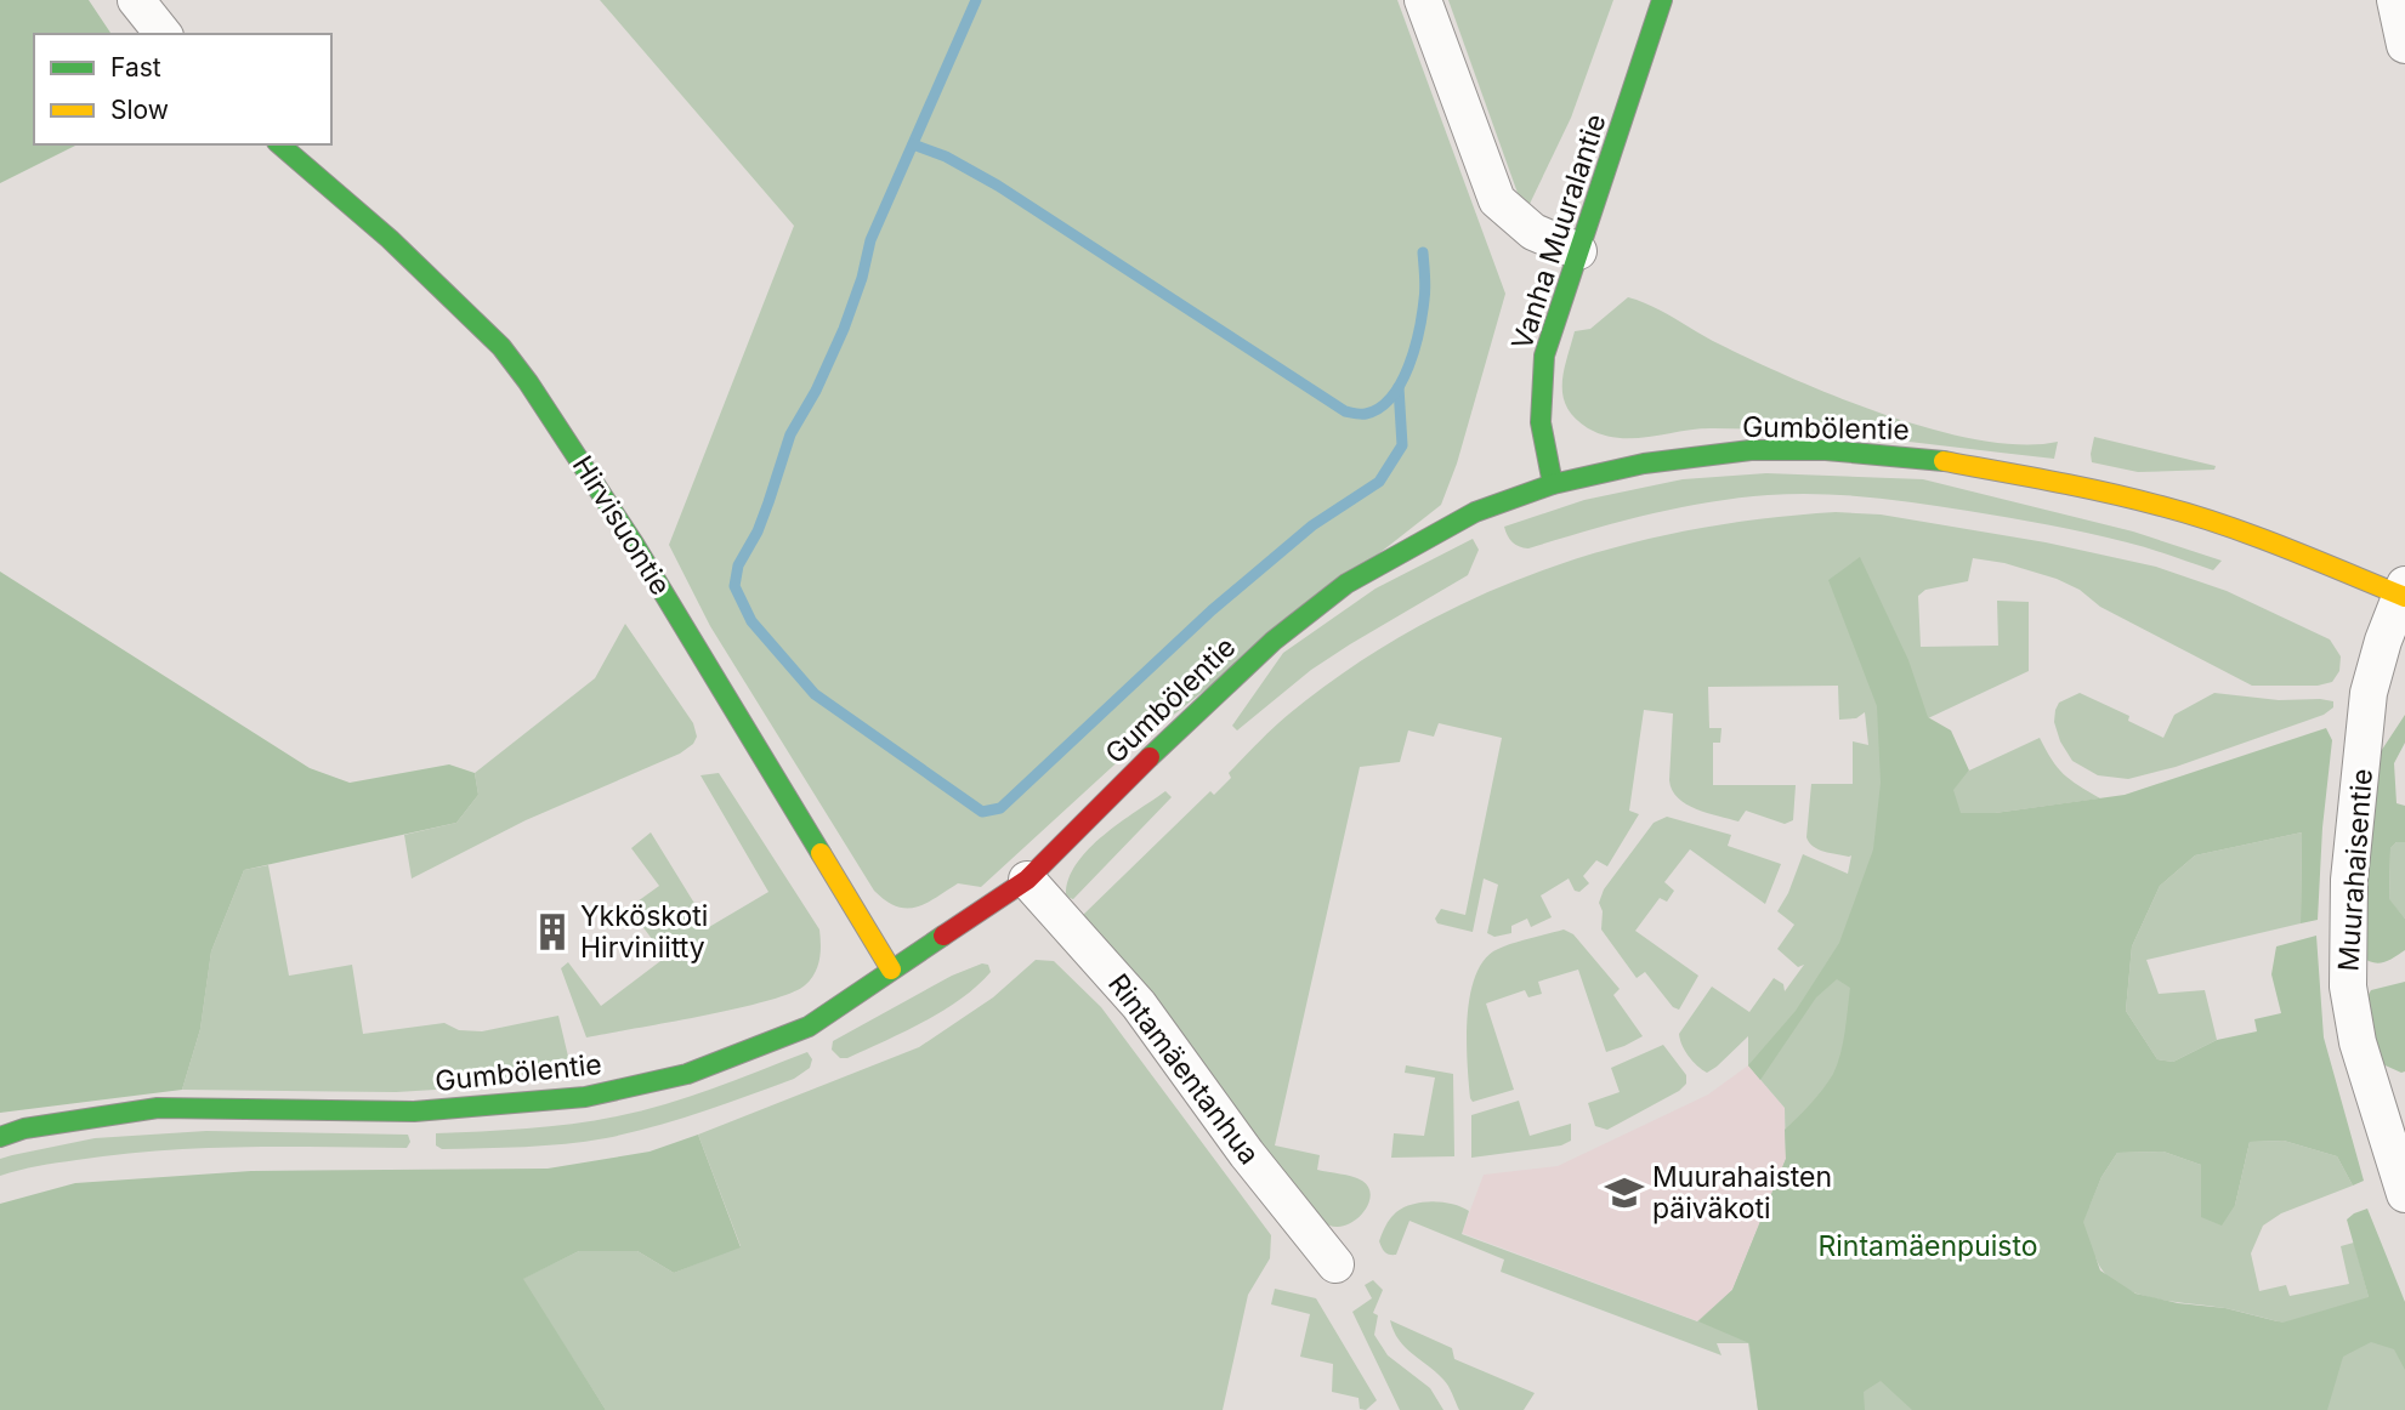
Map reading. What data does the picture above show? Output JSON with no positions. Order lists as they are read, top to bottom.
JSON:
{
  "streets": {
    "main road": ["Vanha Muuralantie", "Gumbölentie", "Hirvisuontie"],
    "street": ["Muurahaisentie", "Rintamäentanhua"]
  },
  "crossings": [
    ["Vanha Muuralantie", "Gumbölentie"],
    ["Gumbölentie", "Hirvisuontie"],
    ["Gumbölentie", "Muurahaisentie"],
    ["Gumbölentie", "Rintamäentanhua"]
  ],
  "parks": ["Rintamäenpuisto"],
  "places": {
    "building": ["Ykköskoti Hirviniitty"],
    "school or university": ["Muurahaisten päiväkoti"]
  },
  "legend": ["Fast", "Slow"]
}
